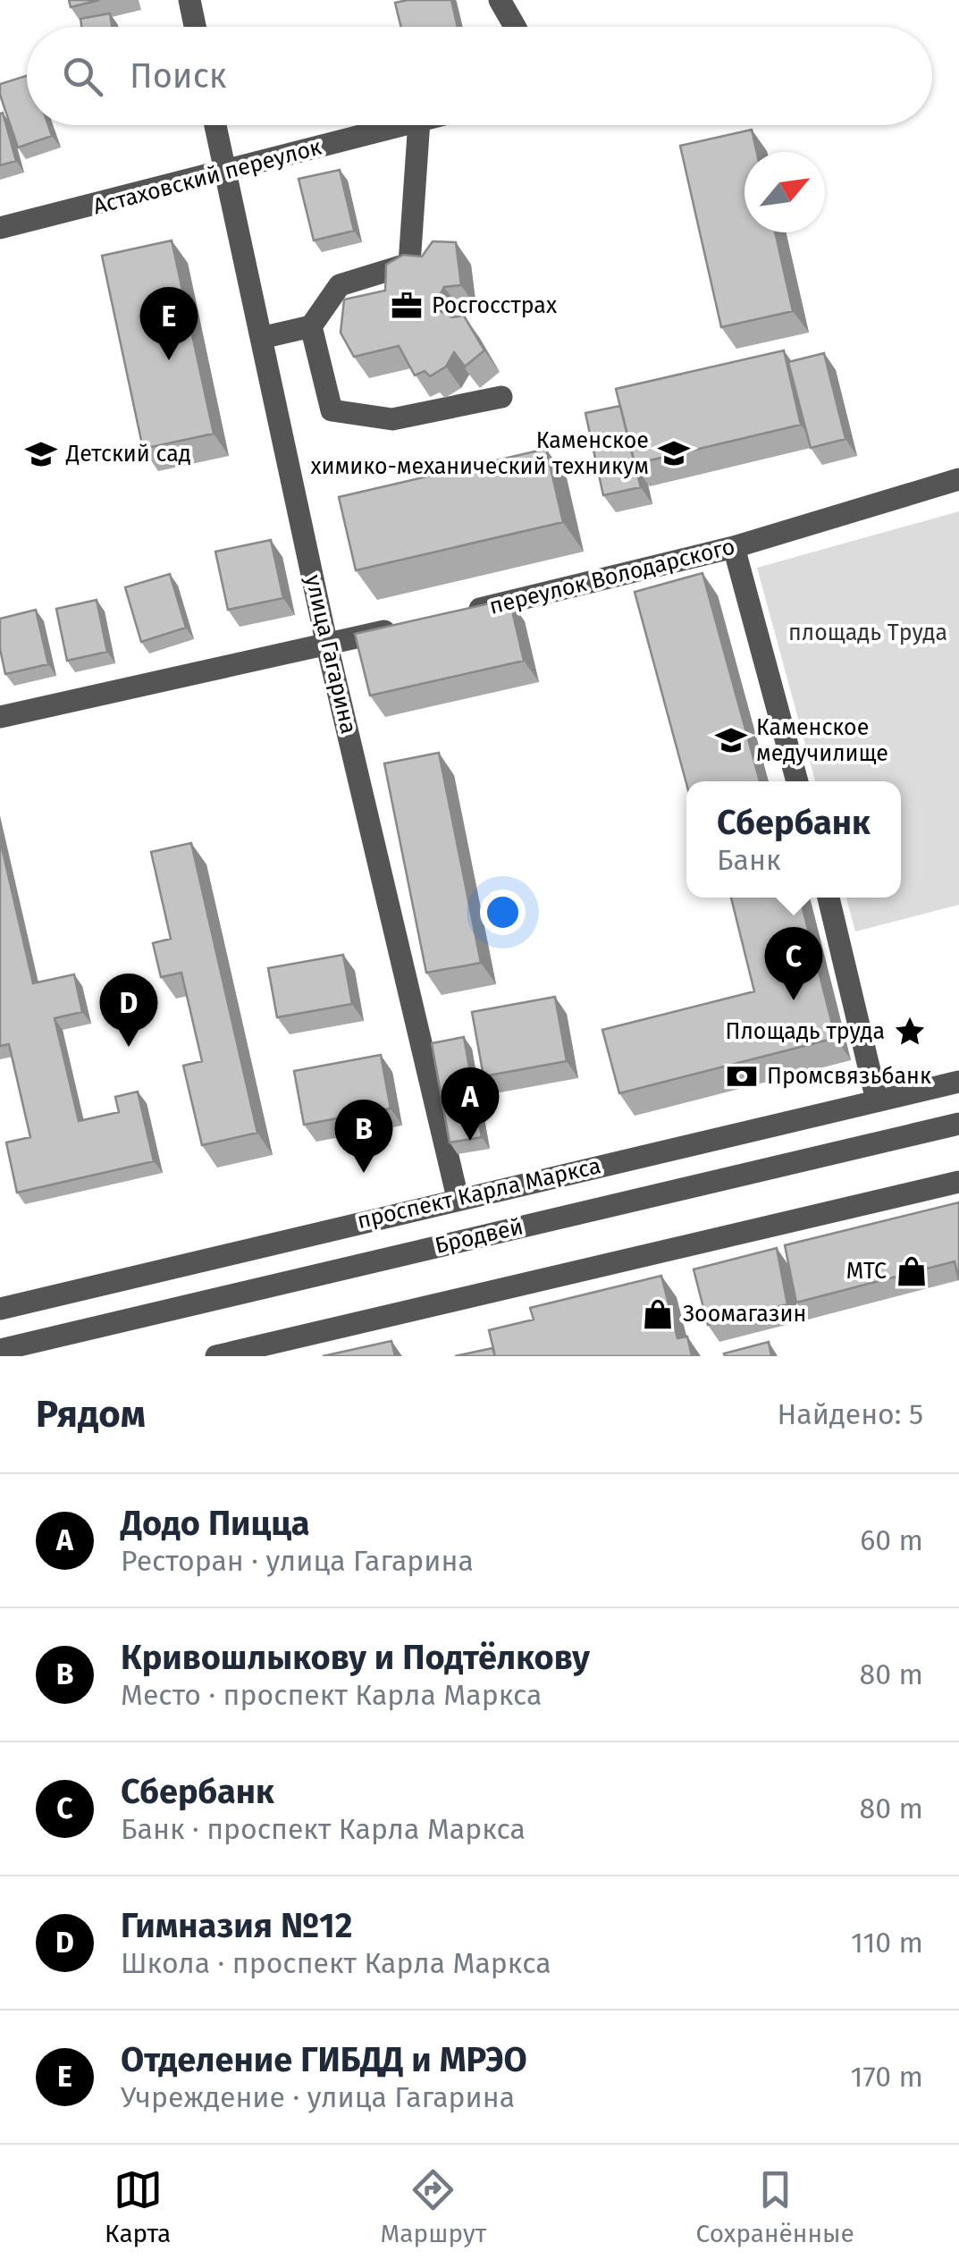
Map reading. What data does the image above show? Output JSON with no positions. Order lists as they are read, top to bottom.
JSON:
{
  "streets": {
    "street": [
      "Астаховский переулок",
      "переулок Володарского",
      "улица Гагарина",
      "проспект Карла Маркса",
      "Бродвей"
    ]
  },
  "crossings": [
    ["Астаховский переулок", "улица Гагарина"],
    ["улица Гагарина", "проспект Карла Маркса"]
  ],
  "parks": ["площадь Труда"],
  "places": {
    "office": ["Росгосстрах"],
    "school or university": ["Каменское химико-механический техникум", "Детский сад", "Каменское медучилище"],
    "place": ["Площадь труда"],
    "bank": ["Промсвязьбанк"],
    "shop": ["МТС", "Зоомагазин"]
  },
  "north": "top right",
  "page": {
    "search": "Поиск",
    "pins": [
      "E",
      "C",
      "D",
      "A",
      "B"
    ],
    "popup": ["Сбербанк", "Банк"],
    "heading": ["Рядом", "Найдено: 5"],
    "list": [
      {
        "mark": "A",
        "name": "Додо Пицца",
        "note": "Ресторан · улица Гагарина",
        "value": "60 m"
      },
      {
        "mark": "B",
        "name": "Кривошлыкову и Подтёлкову",
        "note": "Место · проспект Карла Маркса",
        "value": "80 m"
      },
      {
        "mark": "C",
        "name": "Сбербанк",
        "note": "Банк · проспект Карла Маркса",
        "value": "80 m"
      },
      {
        "mark": "D",
        "name": "Гимназия №12",
        "note": "Школа · проспект Карла Маркса",
        "value": "110 m"
      },
      {
        "mark": "E",
        "name": "Отделение ГИБДД и МРЭО",
        "note": "Учреждение · улица Гагарина",
        "value": "170 m"
      }
    ],
    "nav": ["Карта", "Маршрут", "Сохранённые"]
  }
}
